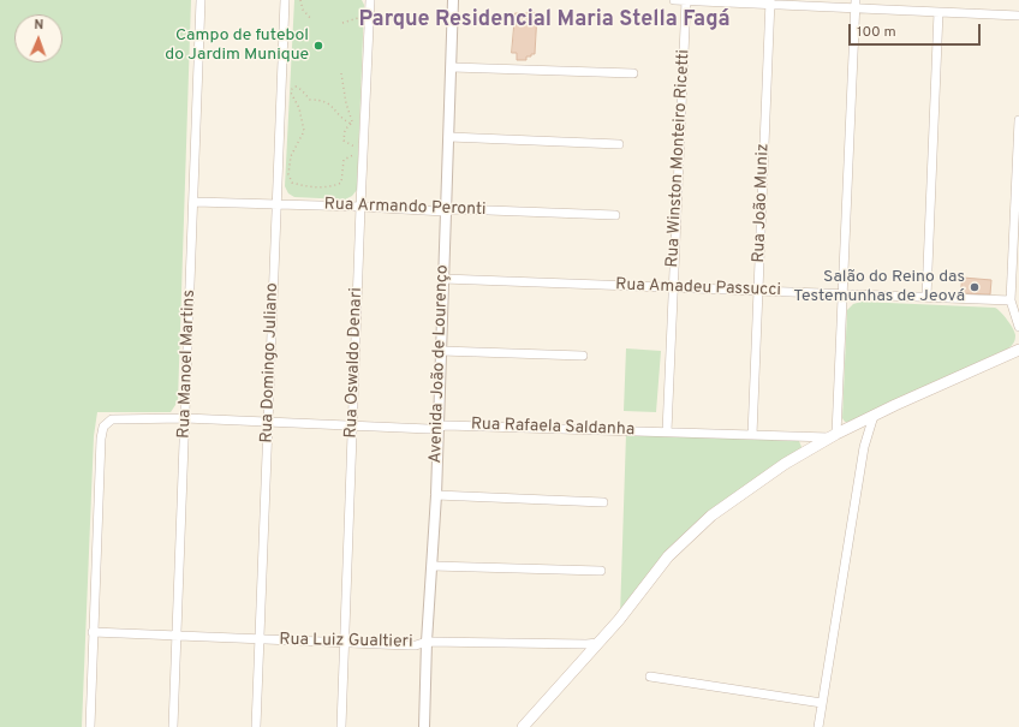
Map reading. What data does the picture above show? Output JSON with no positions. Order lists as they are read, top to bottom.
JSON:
{
  "streets": {
    "street": [
      "Rua Winston Monteiro Ricetti",
      "Rua João Muniz",
      "Rua Armando Peronti",
      "Rua Amadeu Passucci",
      "Rua Domingo Juliano",
      "Rua Oswaldo Denari",
      "Rua Manoel Martins",
      "Avenida João de Lourenço",
      "Rua Rafaela Saldanha",
      "Rua Luiz Gualtieri"
    ]
  },
  "crossings": [
    ["Rua Winston Monteiro Ricetti", "Rua Amadeu Passucci"],
    ["Rua Winston Monteiro Ricetti", "Rua Rafaela Saldanha"],
    ["Rua João Muniz", "Rua Amadeu Passucci"],
    ["Rua João Muniz", "Rua Rafaela Saldanha"],
    ["Rua Armando Peronti", "Rua Domingo Juliano"],
    ["Rua Armando Peronti", "Rua Oswaldo Denari"],
    ["Rua Armando Peronti", "Rua Manoel Martins"],
    ["Rua Armando Peronti", "Avenida João de Lourenço"],
    ["Rua Amadeu Passucci", "Avenida João de Lourenço"],
    ["Rua Domingo Juliano", "Rua Rafaela Saldanha"],
    ["Rua Domingo Juliano", "Rua Luiz Gualtieri"],
    ["Rua Oswaldo Denari", "Rua Rafaela Saldanha"],
    ["Rua Oswaldo Denari", "Rua Luiz Gualtieri"],
    ["Rua Manoel Martins", "Rua Rafaela Saldanha"],
    ["Rua Manoel Martins", "Rua Luiz Gualtieri"],
    ["Avenida João de Lourenço", "Rua Rafaela Saldanha"],
    ["Avenida João de Lourenço", "Rua Luiz Gualtieri"],
    ["Rua Rafaela Saldanha", "Rua Luiz Gualtieri"]
  ],
  "districts": ["Parque Residencial Maria Stella Fagá"],
  "places": ["Campo de futebol do Jardim Munique", "Salão do Reino das Testemunhas de Jeová"],
  "scale_bar": "100 m",
  "north": "top"
}
